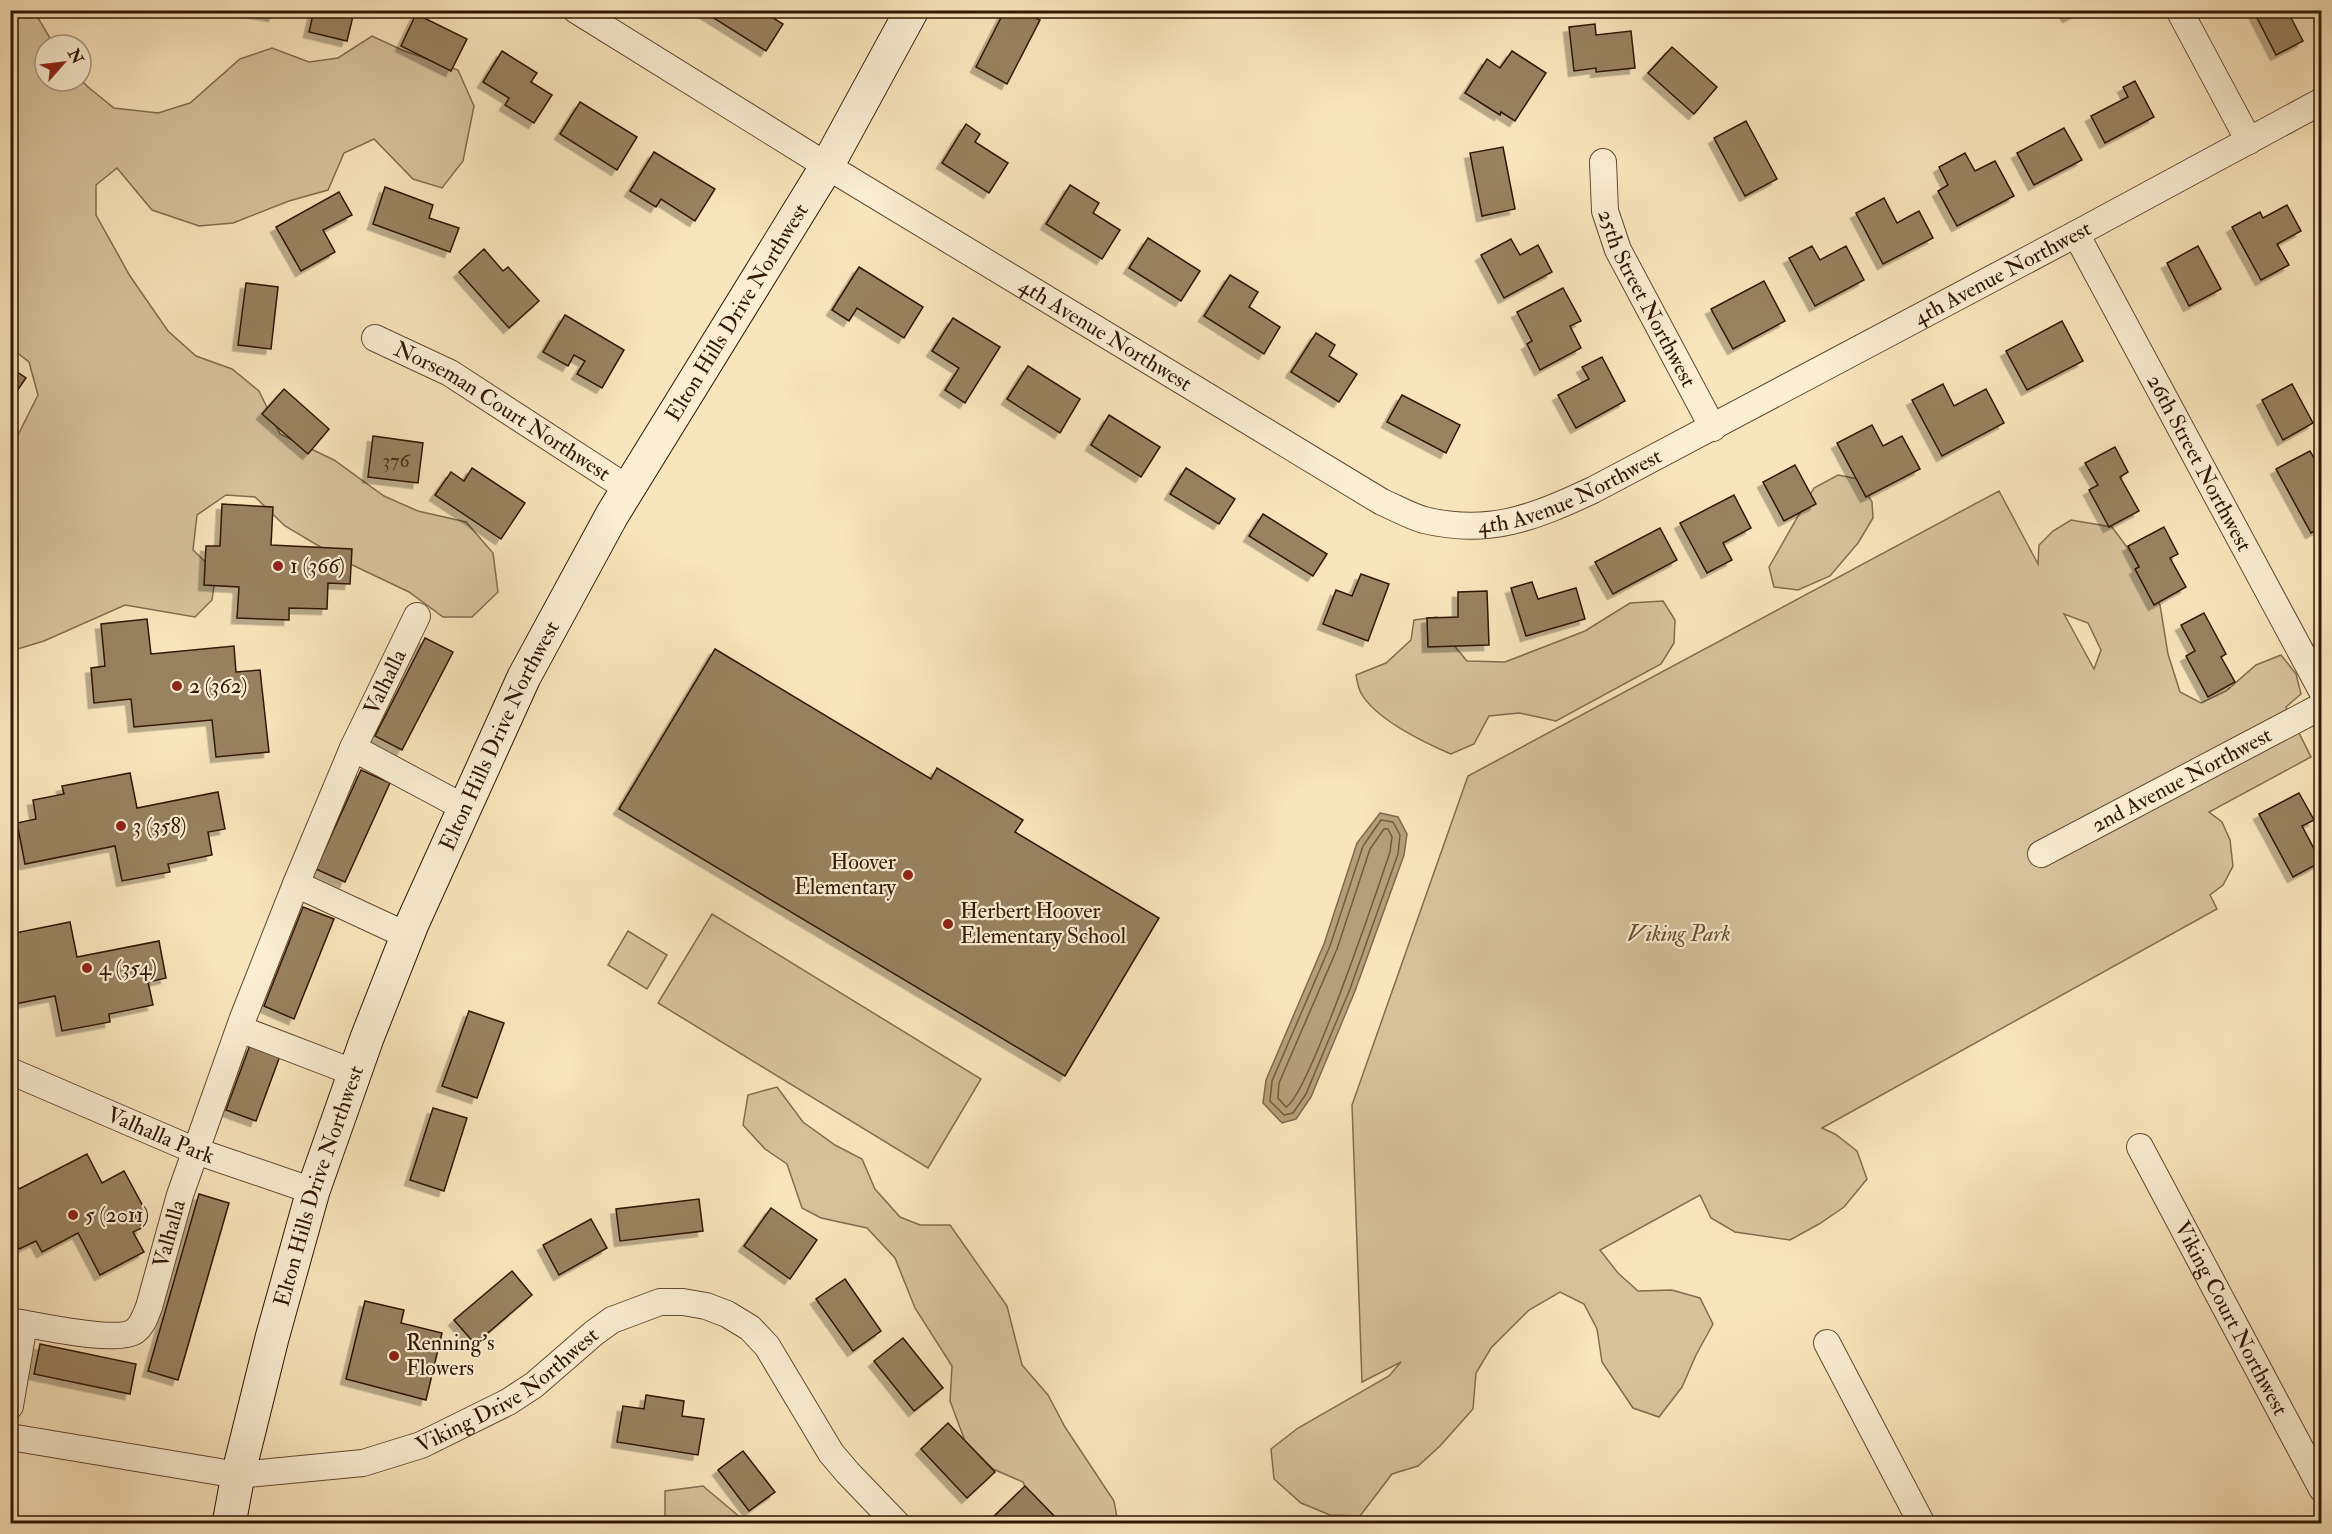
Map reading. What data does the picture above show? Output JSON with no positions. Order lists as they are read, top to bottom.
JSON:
{
  "streets": {
    "main road": ["Elton Hills Drive Northwest"],
    "street": [
      "4th Avenue Northwest",
      "25th Street Northwest",
      "Norseman Court Northwest",
      "26th Street Northwest",
      "Valhalla",
      "2nd Avenue Northwest",
      "Valhalla Park",
      "Viking Court Northwest",
      "Viking Drive Northwest"
    ]
  },
  "crossings": [
    ["4th Avenue Northwest", "25th Street Northwest"],
    ["4th Avenue Northwest", "Elton Hills Drive Northwest"],
    ["4th Avenue Northwest", "26th Street Northwest"],
    ["Elton Hills Drive Northwest", "Norseman Court Northwest"],
    ["Elton Hills Drive Northwest", "Valhalla Park"],
    ["Elton Hills Drive Northwest", "Viking Drive Northwest"],
    ["Valhalla", "Valhalla Park"]
  ],
  "parks": ["Viking Park"],
  "places": [
    "1 (366)",
    "2 (362)",
    "3 (358)",
    "Hoover Elementary",
    "Herbert Hoover Elementary School",
    "4 (354)",
    "5 (2011)",
    "Renning's Flowers"
  ],
  "house_numbers": ["376"],
  "north": "top right"
}
